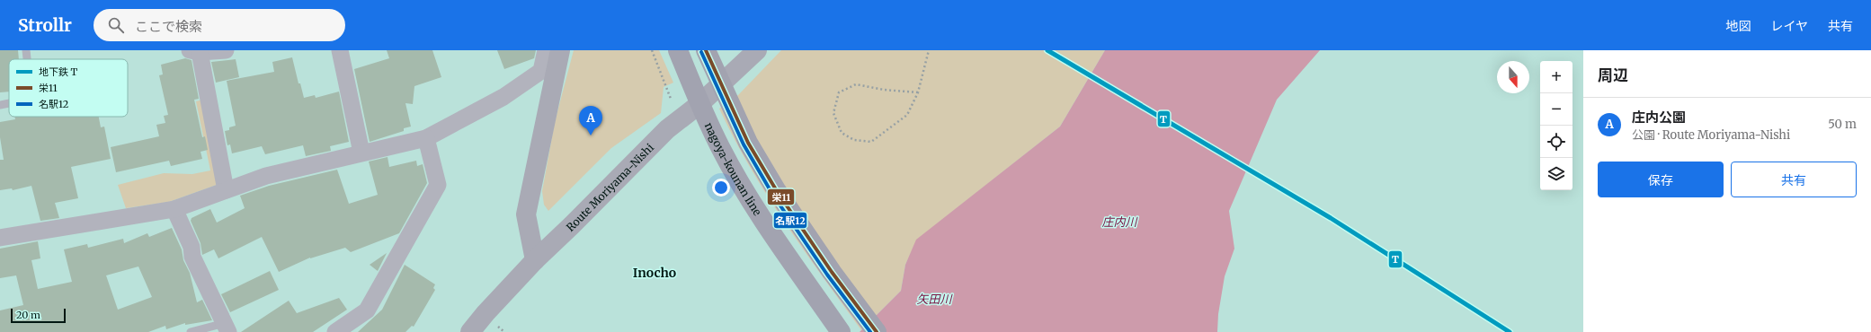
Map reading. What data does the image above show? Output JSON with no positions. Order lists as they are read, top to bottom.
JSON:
{
  "streets": {
    "main road": ["nagoya-kounan line", "Route Moriyama-Nishi"]
  },
  "crossings": [
    ["nagoya-kounan line", "Route Moriyama-Nishi"]
  ],
  "districts": ["Inocho"],
  "water": ["庄内川", "矢田川"],
  "lines": ["metro line T", "transit line 栄11", "transit line 名駅12"],
  "legend": ["地下鉄 T", "栄11", "名駅12"],
  "scale_bar": "20 m",
  "north": "bottom",
  "page": {
    "header": "Strollr",
    "search": "ここで検索",
    "nav": ["地図", "レイヤ", "共有"],
    "heading": "周辺",
    "map_buttons": ["+", "−"],
    "list": [
      {
        "mark": "A",
        "name": "庄内公園",
        "note": "公園 · Route Moriyama-Nishi",
        "value": "50 m"
      }
    ],
    "pins": "A",
    "buttons": ["保存", "共有"],
    "scale": "20 m"
  }
}
